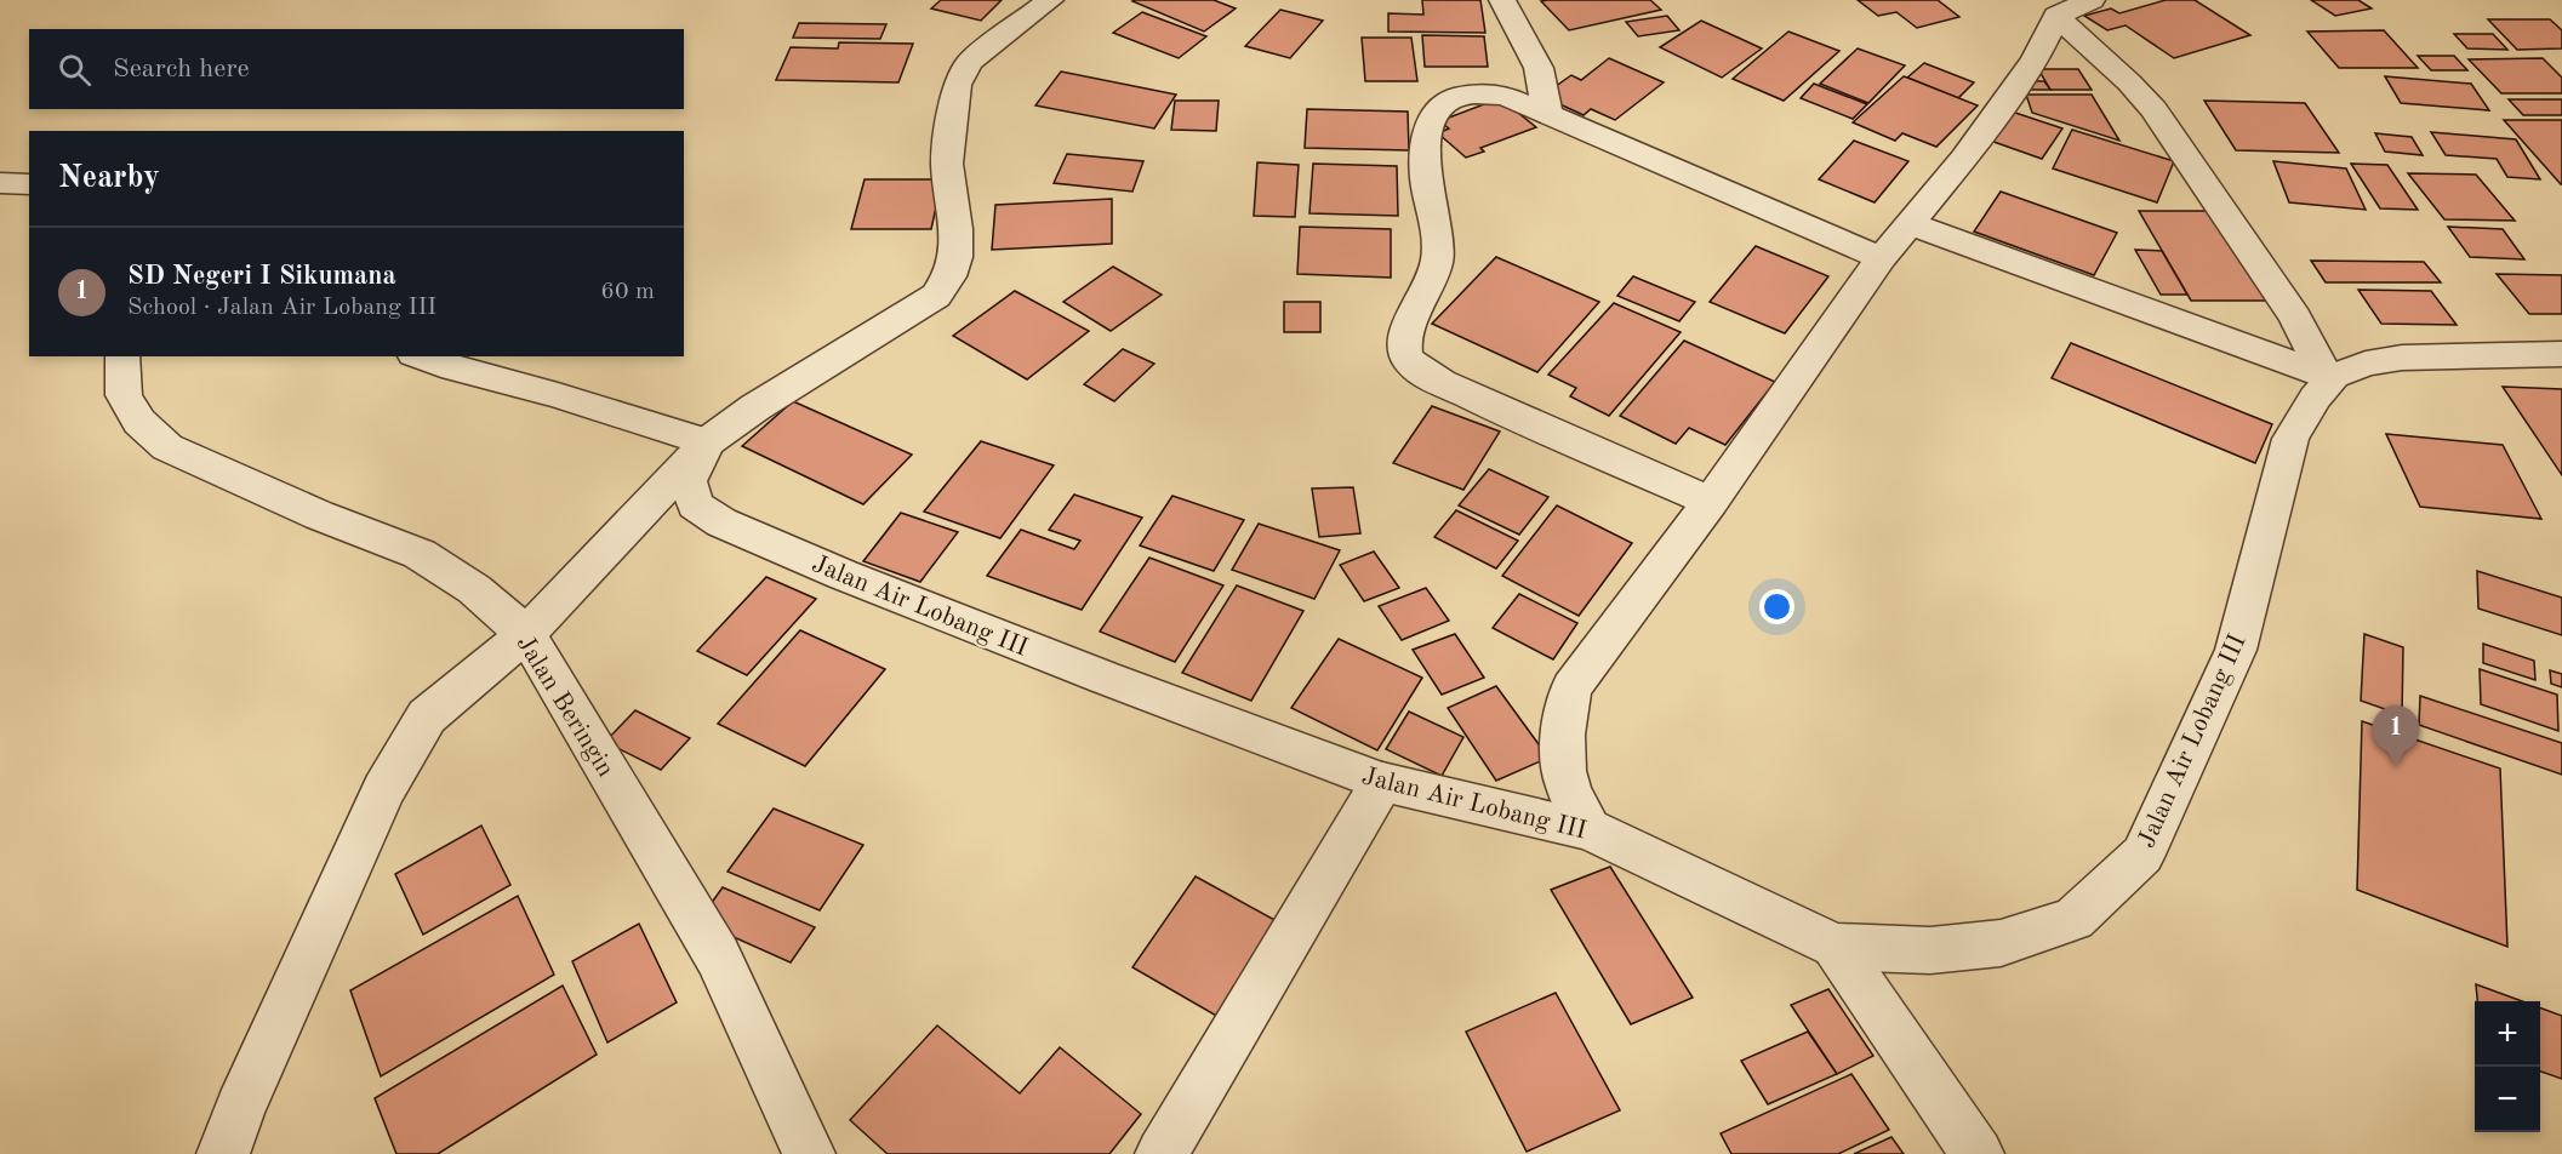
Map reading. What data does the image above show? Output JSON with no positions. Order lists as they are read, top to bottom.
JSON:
{
  "streets": {
    "street": ["Jalan Air Lobang III", "Jalan Beringin"]
  },
  "page": {
    "search": "Search here",
    "heading": "Nearby",
    "list": [
      {
        "mark": "1",
        "name": "SD Negeri I Sikumana",
        "note": "School · Jalan Air Lobang III",
        "value": "60 m"
      }
    ],
    "pins": "1",
    "map_buttons": ["+", "−"]
  }
}
